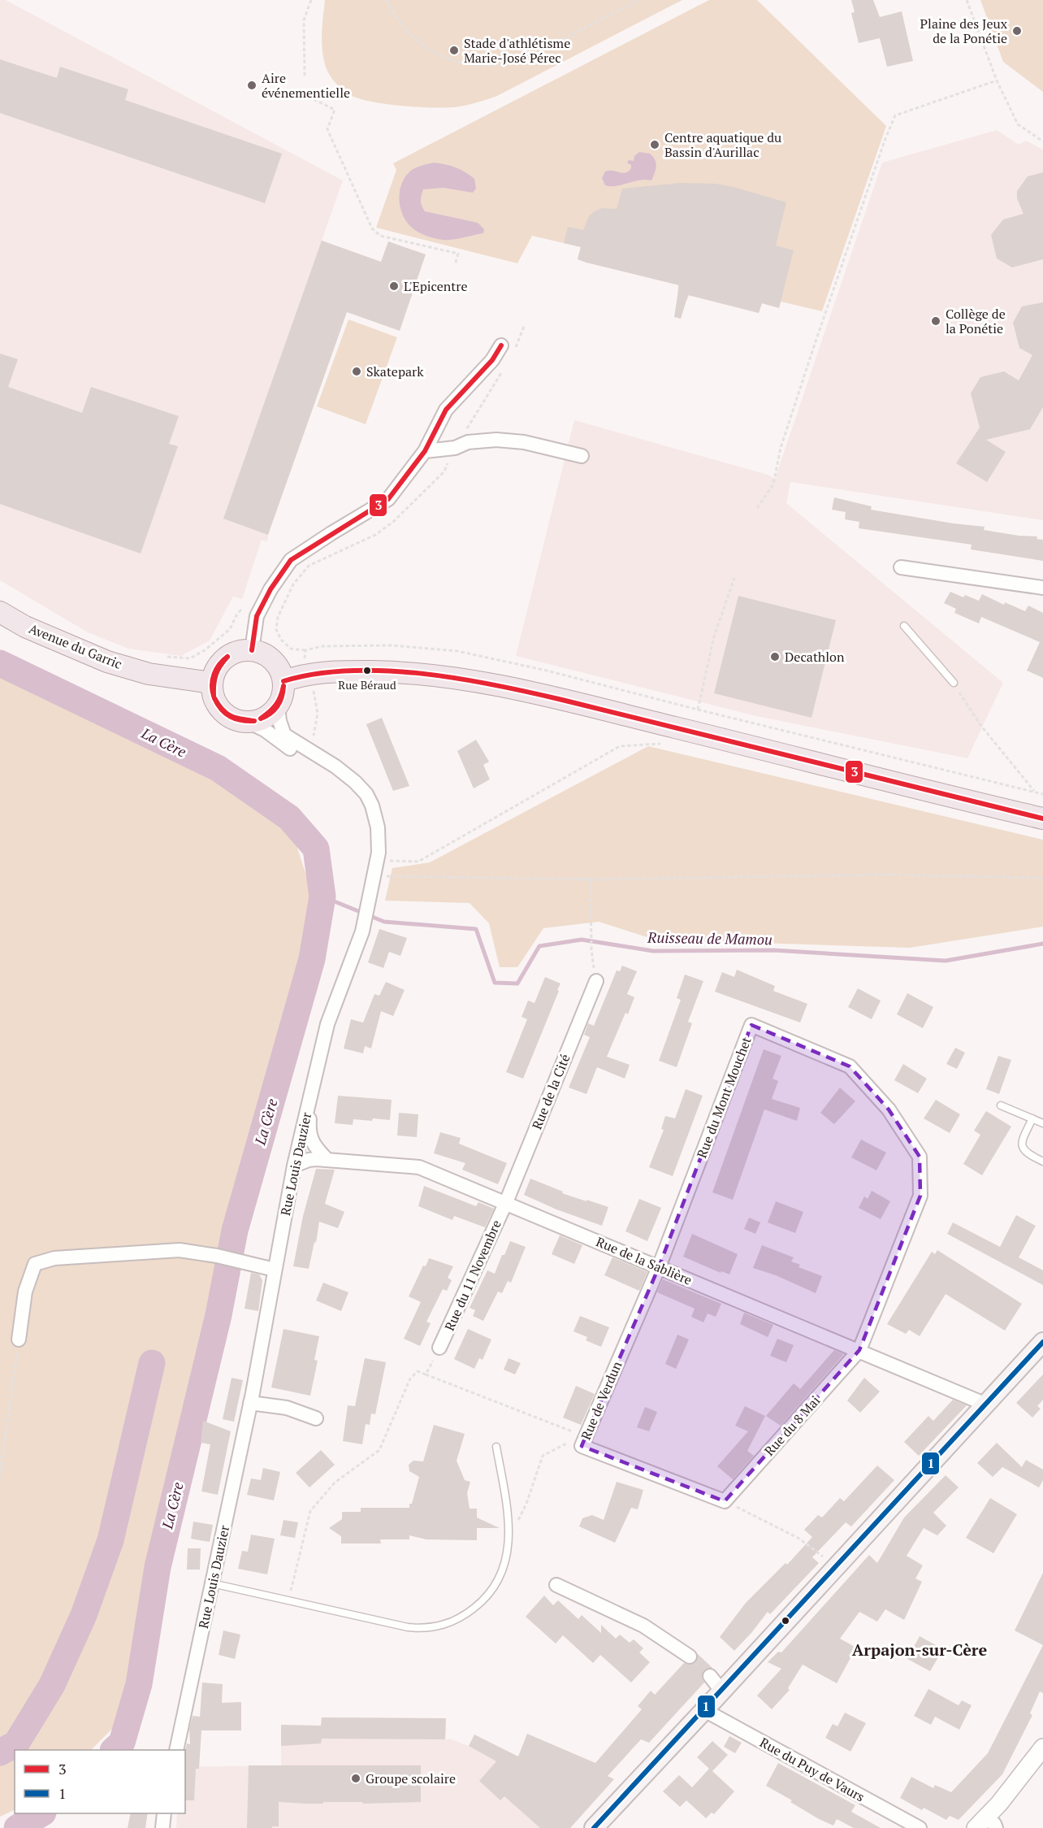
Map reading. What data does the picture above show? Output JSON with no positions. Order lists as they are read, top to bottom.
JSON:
{
  "streets": {
    "main road": ["Avenue du Garric"],
    "street": [
      "Rue de la Cité",
      "Rue du Mont Mouchet",
      "Rue Louis Dauzier",
      "Rue de la Sablière",
      "Rue du 11 Novembre",
      "Rue de Verdun",
      "Rue du 8 Mai",
      "Rue du Puy de Vaurs"
    ]
  },
  "crossings": [
    ["Rue de la Cité", "Rue de la Sablière"],
    ["Rue de la Cité", "Rue du 11 Novembre"],
    ["Rue du Mont Mouchet", "Rue de la Sablière"],
    ["Rue du Mont Mouchet", "Rue de Verdun"],
    ["Rue du Mont Mouchet", "Rue du 8 Mai"],
    ["Rue Louis Dauzier", "Rue de la Sablière"],
    ["Rue de la Sablière", "Rue du 11 Novembre"],
    ["Rue de la Sablière", "Rue de Verdun"],
    ["Rue de la Sablière", "Rue du 8 Mai"],
    ["Rue de Verdun", "Rue du 8 Mai"]
  ],
  "districts": ["Arpajon-sur-Cère"],
  "water": ["La Cère", "Ruisseau de Mamou"],
  "places": [
    "Plaine des Jeux de la Ponétie",
    "Stade d'athlétisme Marie-José Pérec",
    "Aire événementielle",
    "Centre aquatique du Bassin d'Aurillac",
    "L'Epicentre",
    "Collège de la Ponétie",
    "Skatepark",
    "Decathlon",
    "Rue Béraud",
    "Groupe scolaire"
  ],
  "lines": ["transit line 3", "transit line 1"],
  "legend": ["3", "1"]
}
